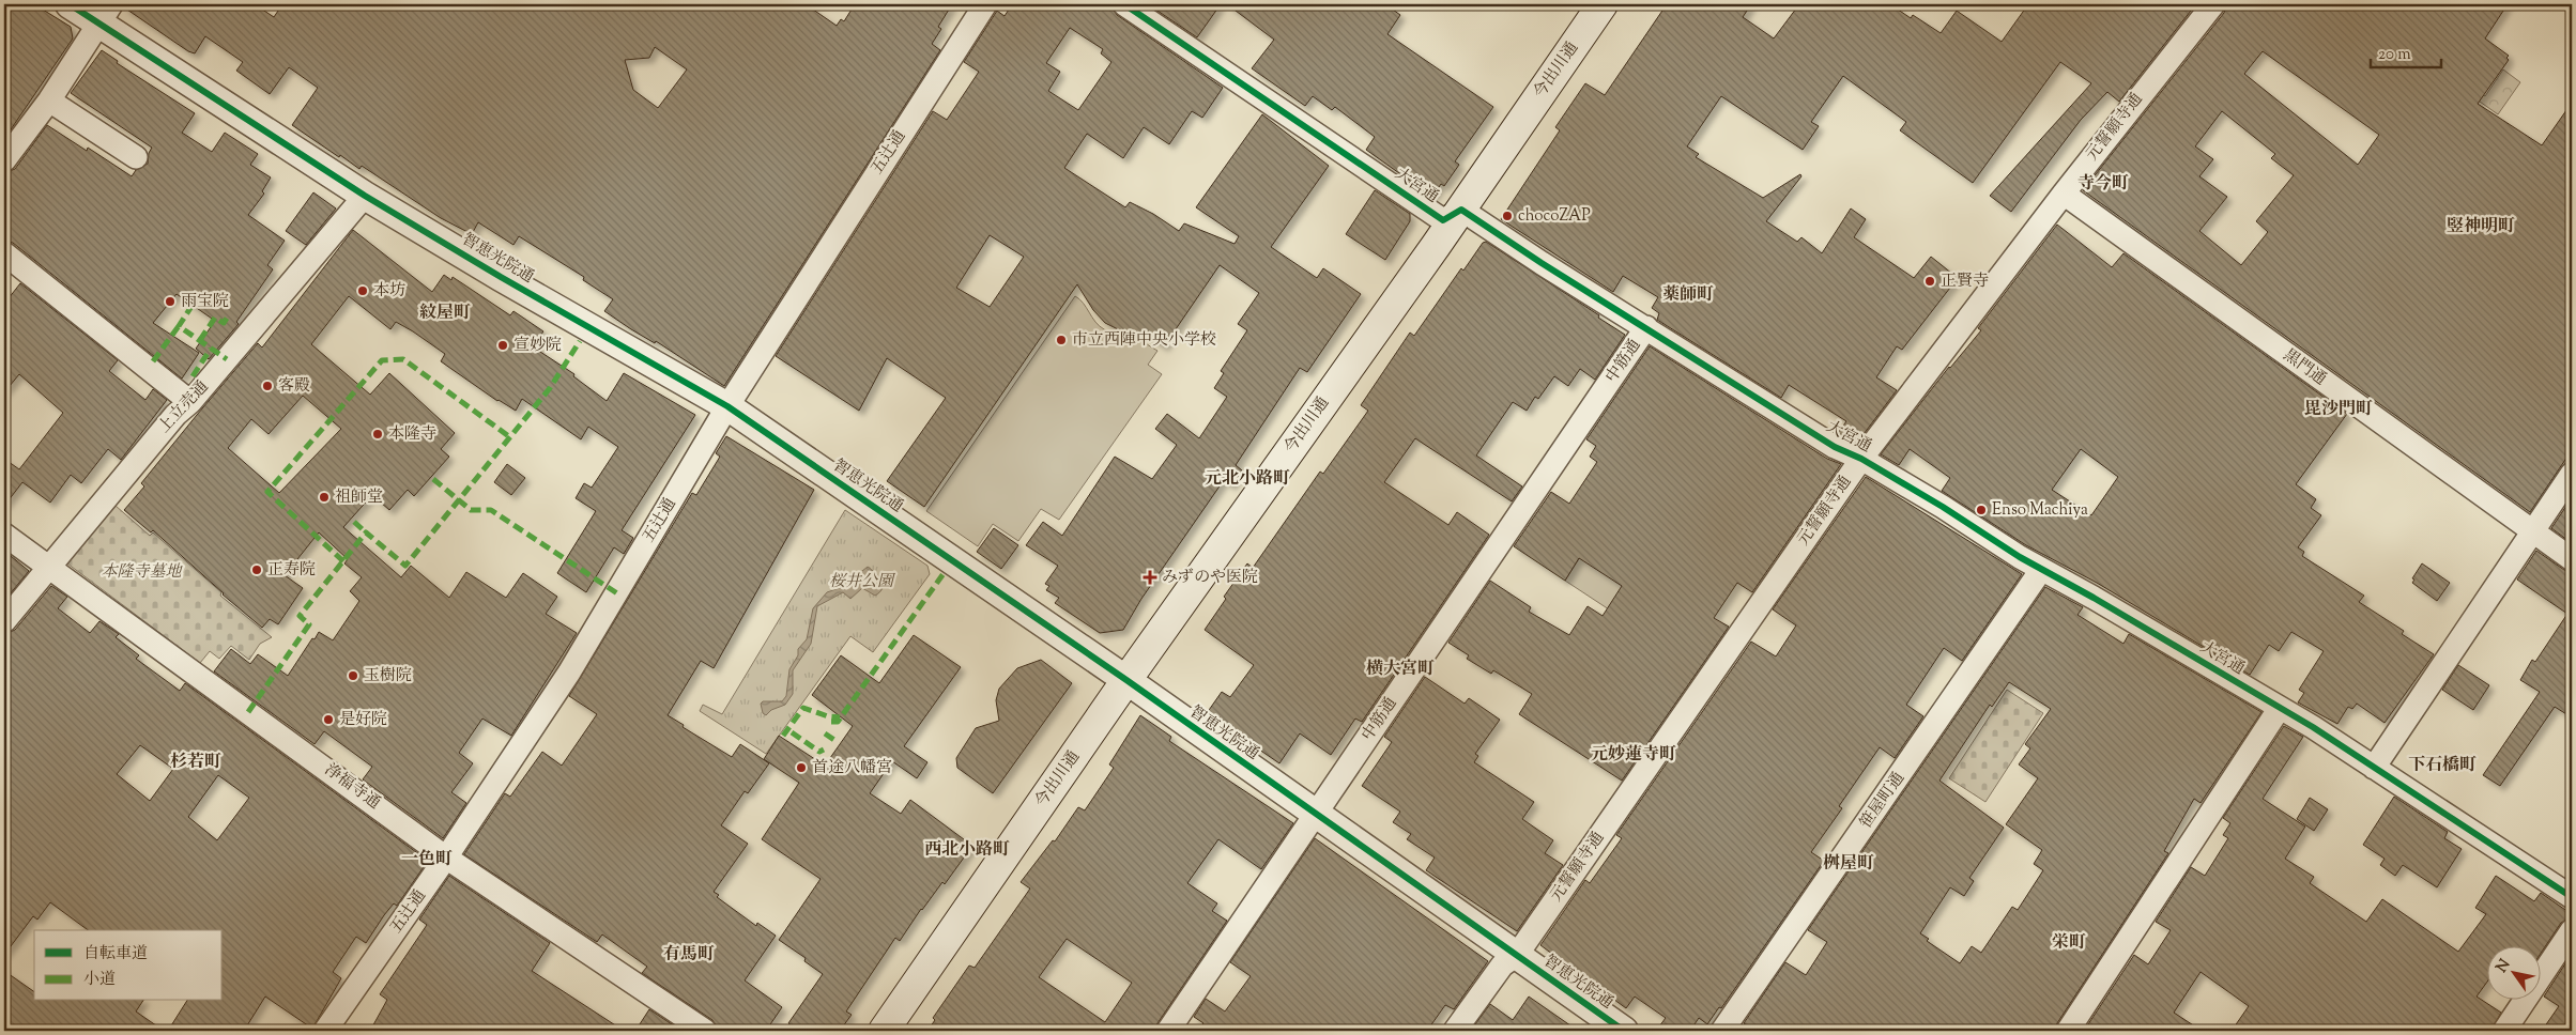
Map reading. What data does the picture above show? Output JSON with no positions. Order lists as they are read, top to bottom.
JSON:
{
  "streets": {
    "main road": ["今出川通"],
    "street": [
      "元誓願寺通",
      "五辻通",
      "大宮通",
      "智恵光院通",
      "中筋通",
      "黒門通",
      "上立売通",
      "浄福寺通",
      "笹屋町通"
    ]
  },
  "crossings": [
    ["今出川通", "大宮通"],
    ["今出川通", "智恵光院通"],
    ["元誓願寺通", "大宮通"],
    ["元誓願寺通", "智恵光院通"],
    ["元誓願寺通", "黒門通"],
    ["五辻通", "智恵光院通"],
    ["五辻通", "浄福寺通"],
    ["大宮通", "中筋通"],
    ["大宮通", "笹屋町通"],
    ["智恵光院通", "中筋通"],
    ["智恵光院通", "上立売通"],
    ["上立売通", "浄福寺通"]
  ],
  "districts": [
    "寺今町",
    "竪神明町",
    "薬師町",
    "紋屋町",
    "毘沙門町",
    "元北小路町",
    "横大宮町",
    "元妙蓮寺町",
    "杉若町",
    "下石橋町",
    "西北小路町",
    "一色町",
    "桝屋町",
    "栄町",
    "有馬町"
  ],
  "parks": ["本隆寺墓地", "桜井公園"],
  "places": {
    "other": [
      "chocoZAP",
      "正賢寺",
      "本坊",
      "雨宝院",
      "市立西陣中央小学校",
      "宣妙院",
      "客殿",
      "本隆寺",
      "祖師堂",
      "Enso Machiya",
      "正寿院",
      "玉樹院",
      "是好院",
      "首途八幡宮"
    ],
    "health": ["みずのや医院"]
  },
  "legend": ["自転車道", "小道"],
  "scale_bar": "20 m",
  "north": "top left"
}
